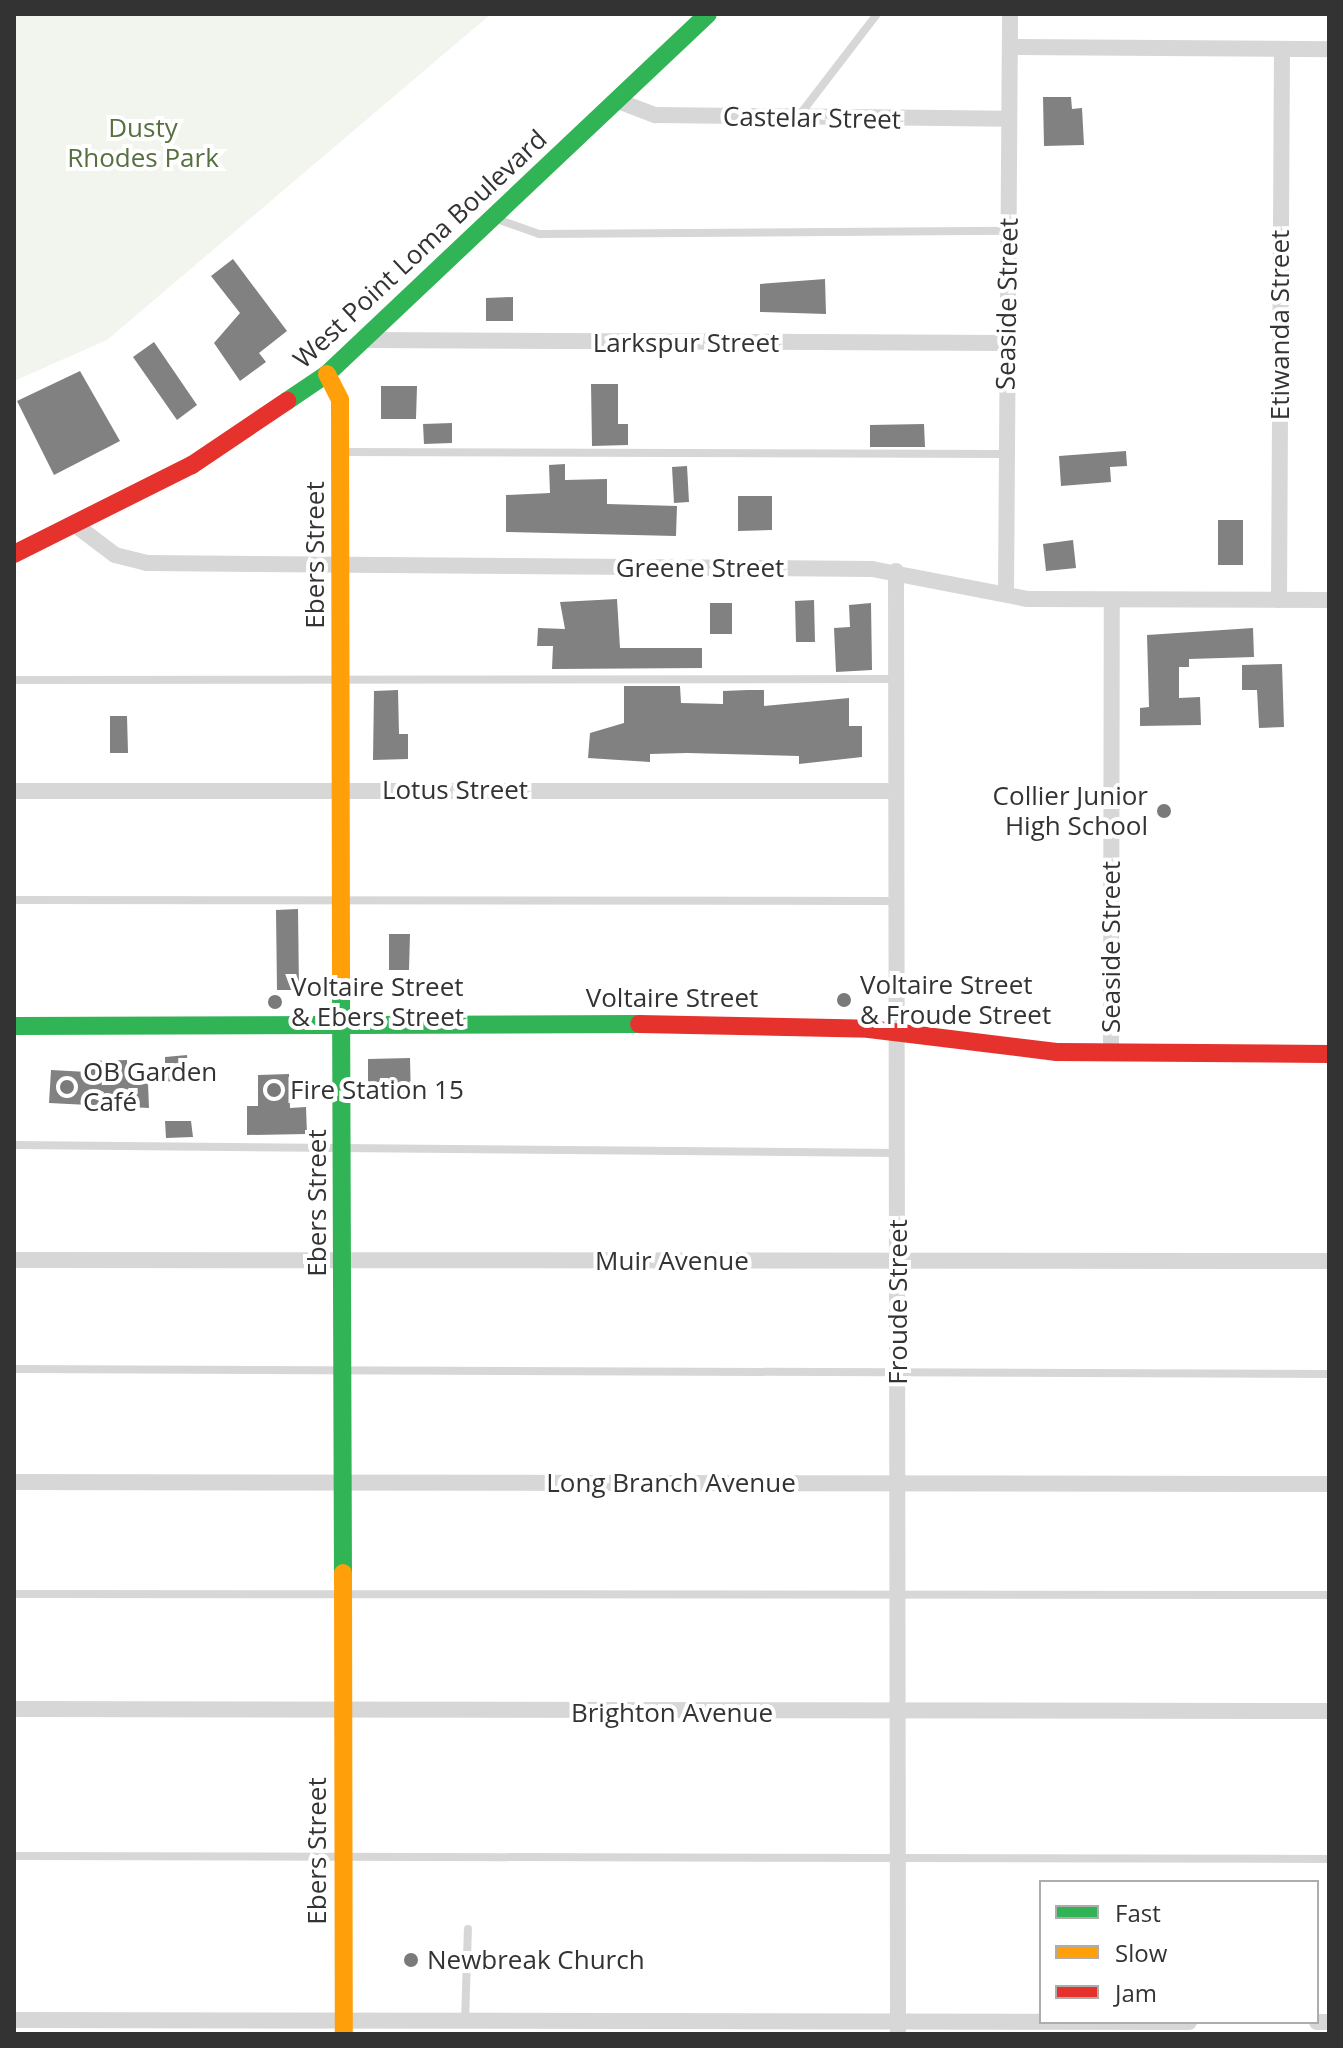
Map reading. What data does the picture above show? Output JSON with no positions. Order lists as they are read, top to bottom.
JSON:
{
  "streets": {
    "main road": ["West Point Loma Boulevard", "Ebers Street", "Voltaire Street"],
    "street": [
      "Castelar Street",
      "Seaside Street",
      "Etiwanda Street",
      "Larkspur Street",
      "Greene Street",
      "Lotus Street",
      "Muir Avenue",
      "Froude Street",
      "Long Branch Avenue",
      "Brighton Avenue"
    ]
  },
  "crossings": [
    ["Castelar Street", "West Point Loma Boulevard"],
    ["Castelar Street", "Seaside Street"],
    ["West Point Loma Boulevard", "Larkspur Street"],
    ["West Point Loma Boulevard", "Ebers Street"],
    ["West Point Loma Boulevard", "Greene Street"],
    ["Seaside Street", "Larkspur Street"],
    ["Seaside Street", "Greene Street"],
    ["Seaside Street", "Voltaire Street"],
    ["Etiwanda Street", "Greene Street"],
    ["Ebers Street", "Greene Street"],
    ["Ebers Street", "Lotus Street"],
    ["Ebers Street", "Voltaire Street"],
    ["Ebers Street", "Muir Avenue"],
    ["Ebers Street", "Long Branch Avenue"],
    ["Ebers Street", "Brighton Avenue"],
    ["Greene Street", "Froude Street"],
    ["Lotus Street", "Froude Street"],
    ["Voltaire Street", "Froude Street"],
    ["Muir Avenue", "Froude Street"],
    ["Froude Street", "Long Branch Avenue"],
    ["Froude Street", "Brighton Avenue"]
  ],
  "parks": ["Dusty Rhodes Park"],
  "places": [
    "Collier Junior High School",
    "Voltaire Street & Froude Street",
    "Voltaire Street & Ebers Street",
    "OB Garden Café",
    "Fire Station 15",
    "Newbreak Church"
  ],
  "legend": ["Fast", "Slow", "Jam"]
}
